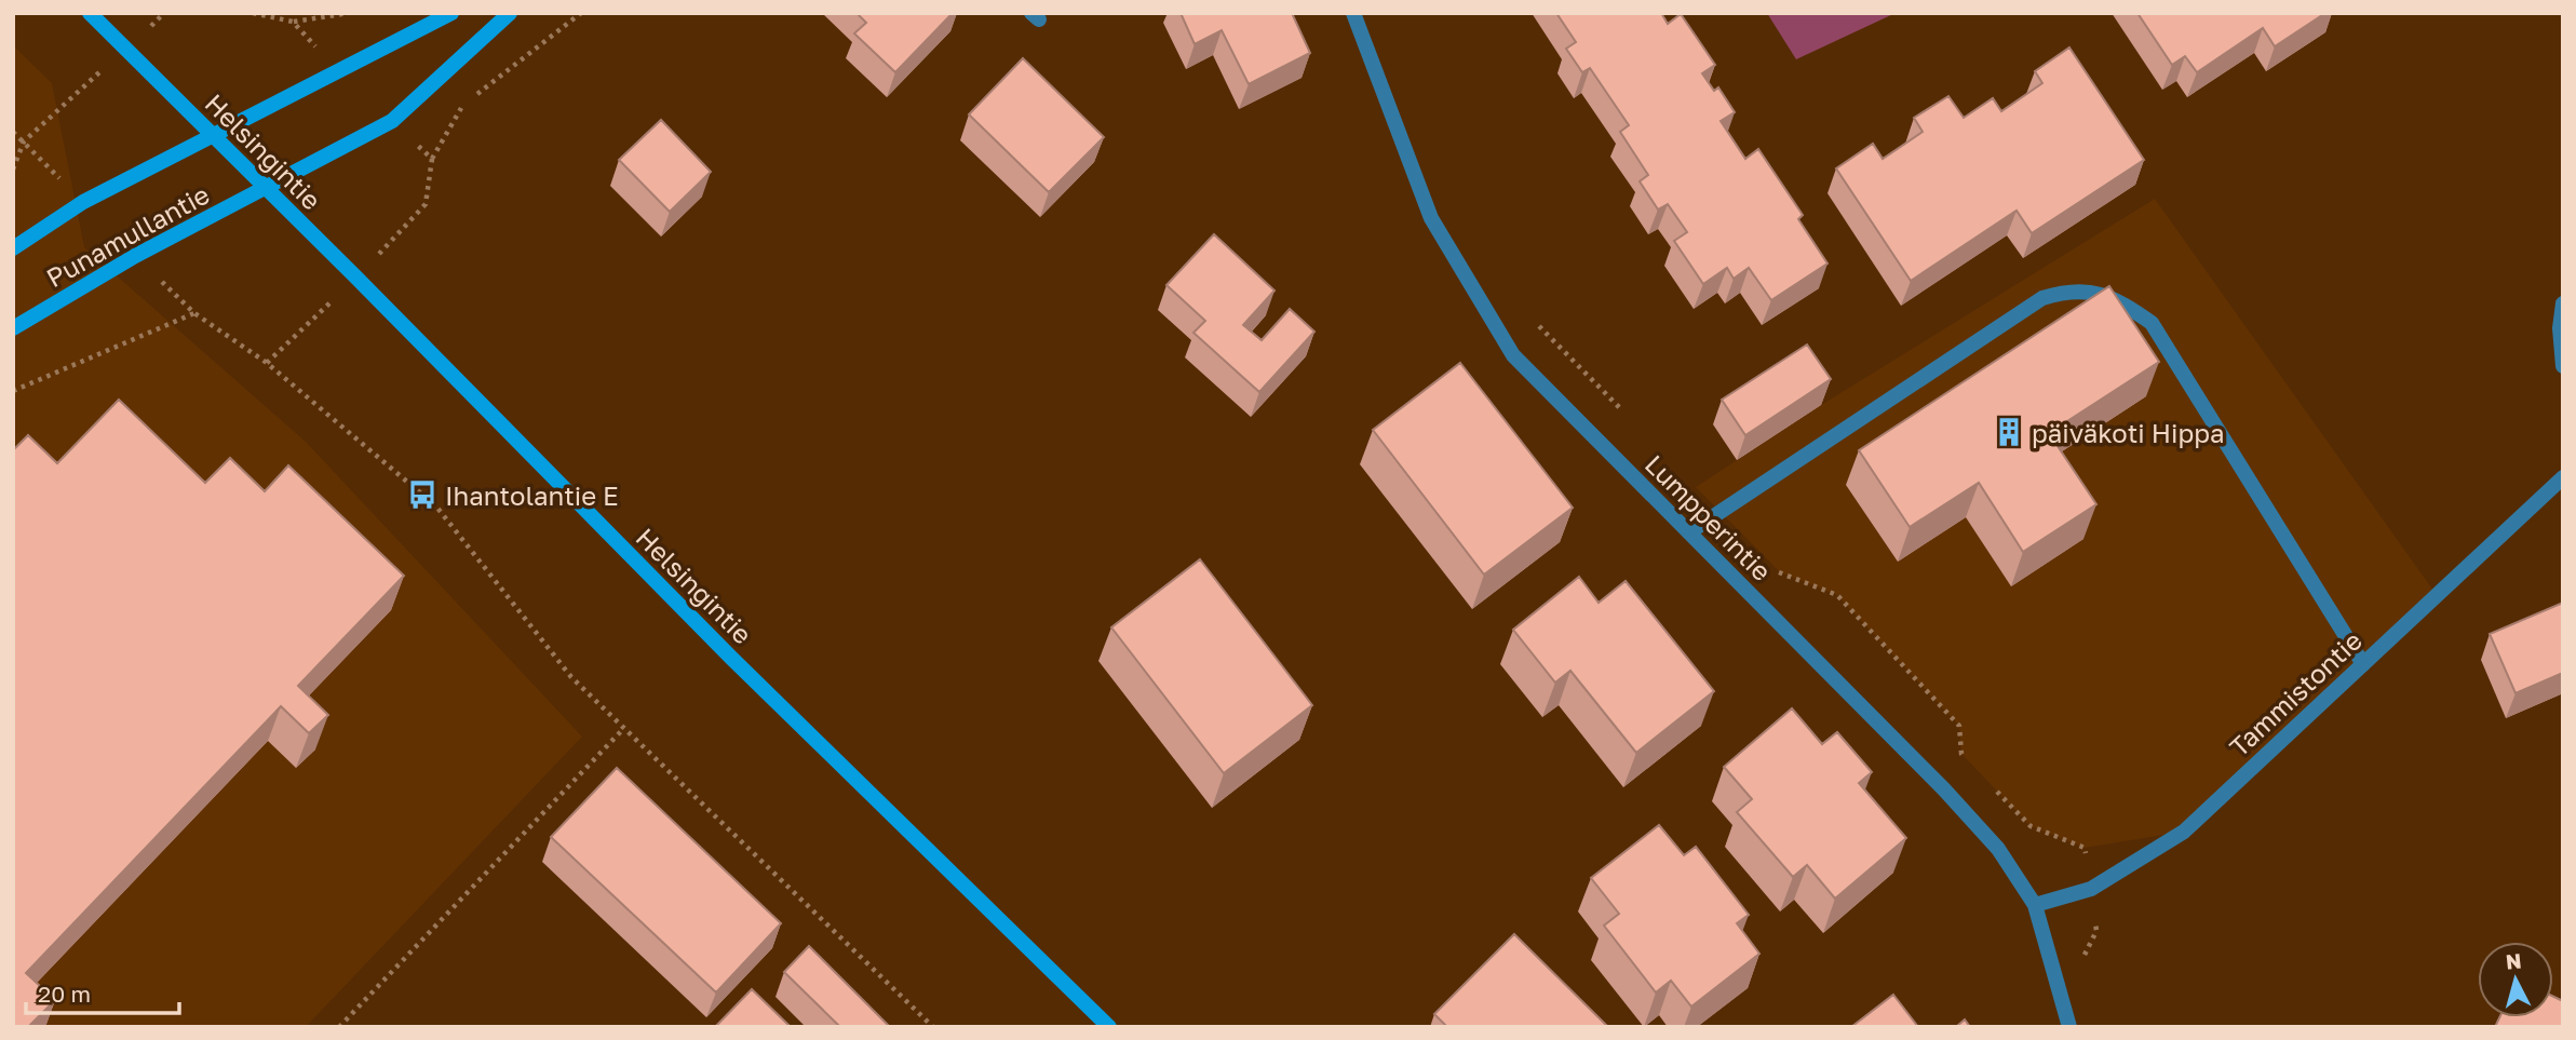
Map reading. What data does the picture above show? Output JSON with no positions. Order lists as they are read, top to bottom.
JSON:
{
  "streets": {
    "main road": ["Helsingintie", "Punamullantie"],
    "street": ["Lumpperintie", "Tammistontie"]
  },
  "crossings": [
    ["Helsingintie", "Punamullantie"],
    ["Lumpperintie", "Tammistontie"]
  ],
  "places": {
    "building": ["päiväkoti Hippa"],
    "bus stop": ["Ihantolantie E"]
  },
  "scale_bar": "20 m",
  "north": "top"
}
